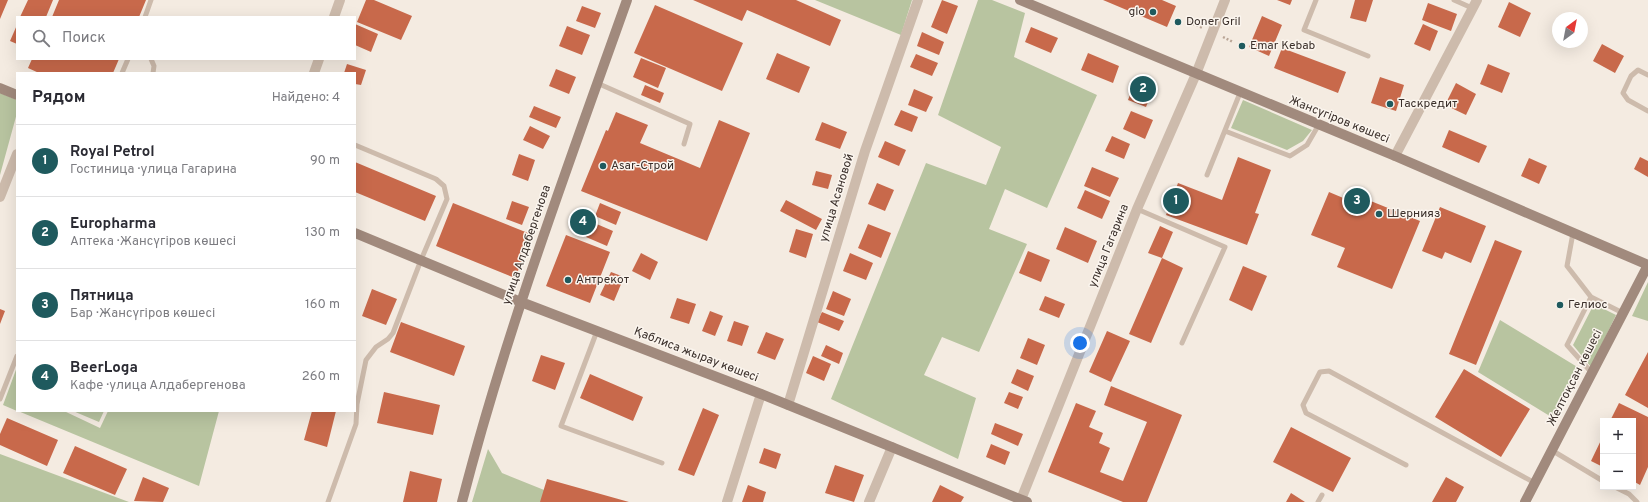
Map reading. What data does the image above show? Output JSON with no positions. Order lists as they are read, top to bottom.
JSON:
{
  "streets": {
    "street": [
      "Жансүгіров көшесі",
      "улица Асановой",
      "улица Алдабергенова",
      "улица Гагарина",
      "Қаблиса жырау көшесі",
      "Желтоқсан көшесі"
    ]
  },
  "crossings": [
    ["Жансүгіров көшесі", "улица Гагарина"],
    ["Жансүгіров көшесі", "Желтоқсан көшесі"],
    ["улица Асановой", "Қаблиса жырау көшесі"],
    ["улица Алдабергенова", "Қаблиса жырау көшесі"],
    ["улица Гагарина", "Қаблиса жырау көшесі"]
  ],
  "places": [
    "glo",
    "Doner Gril",
    "Emar Kebab",
    "Таскредит",
    "Asar-Строй",
    "Шернияз",
    "Антрекот",
    "Гелиос"
  ],
  "north": "top right",
  "page": {
    "search": "Поиск",
    "heading": ["Рядом", "Найдено: 4"],
    "pins": [
      "2",
      "1",
      "3",
      "4"
    ],
    "list": [
      {
        "mark": "1",
        "name": "Royal Petrol",
        "note": "Гостиница · улица Гагарина",
        "value": "90 m"
      },
      {
        "mark": "2",
        "name": "Europharma",
        "note": "Аптека · Жансүгіров көшесі",
        "value": "130 m"
      },
      {
        "mark": "3",
        "name": "Пятница",
        "note": "Бар · Жансүгіров көшесі",
        "value": "160 m"
      },
      {
        "mark": "4",
        "name": "BeerLoga",
        "note": "Кафе · улица Алдабергенова",
        "value": "260 m"
      }
    ],
    "map_buttons": ["+", "−"]
  }
}
